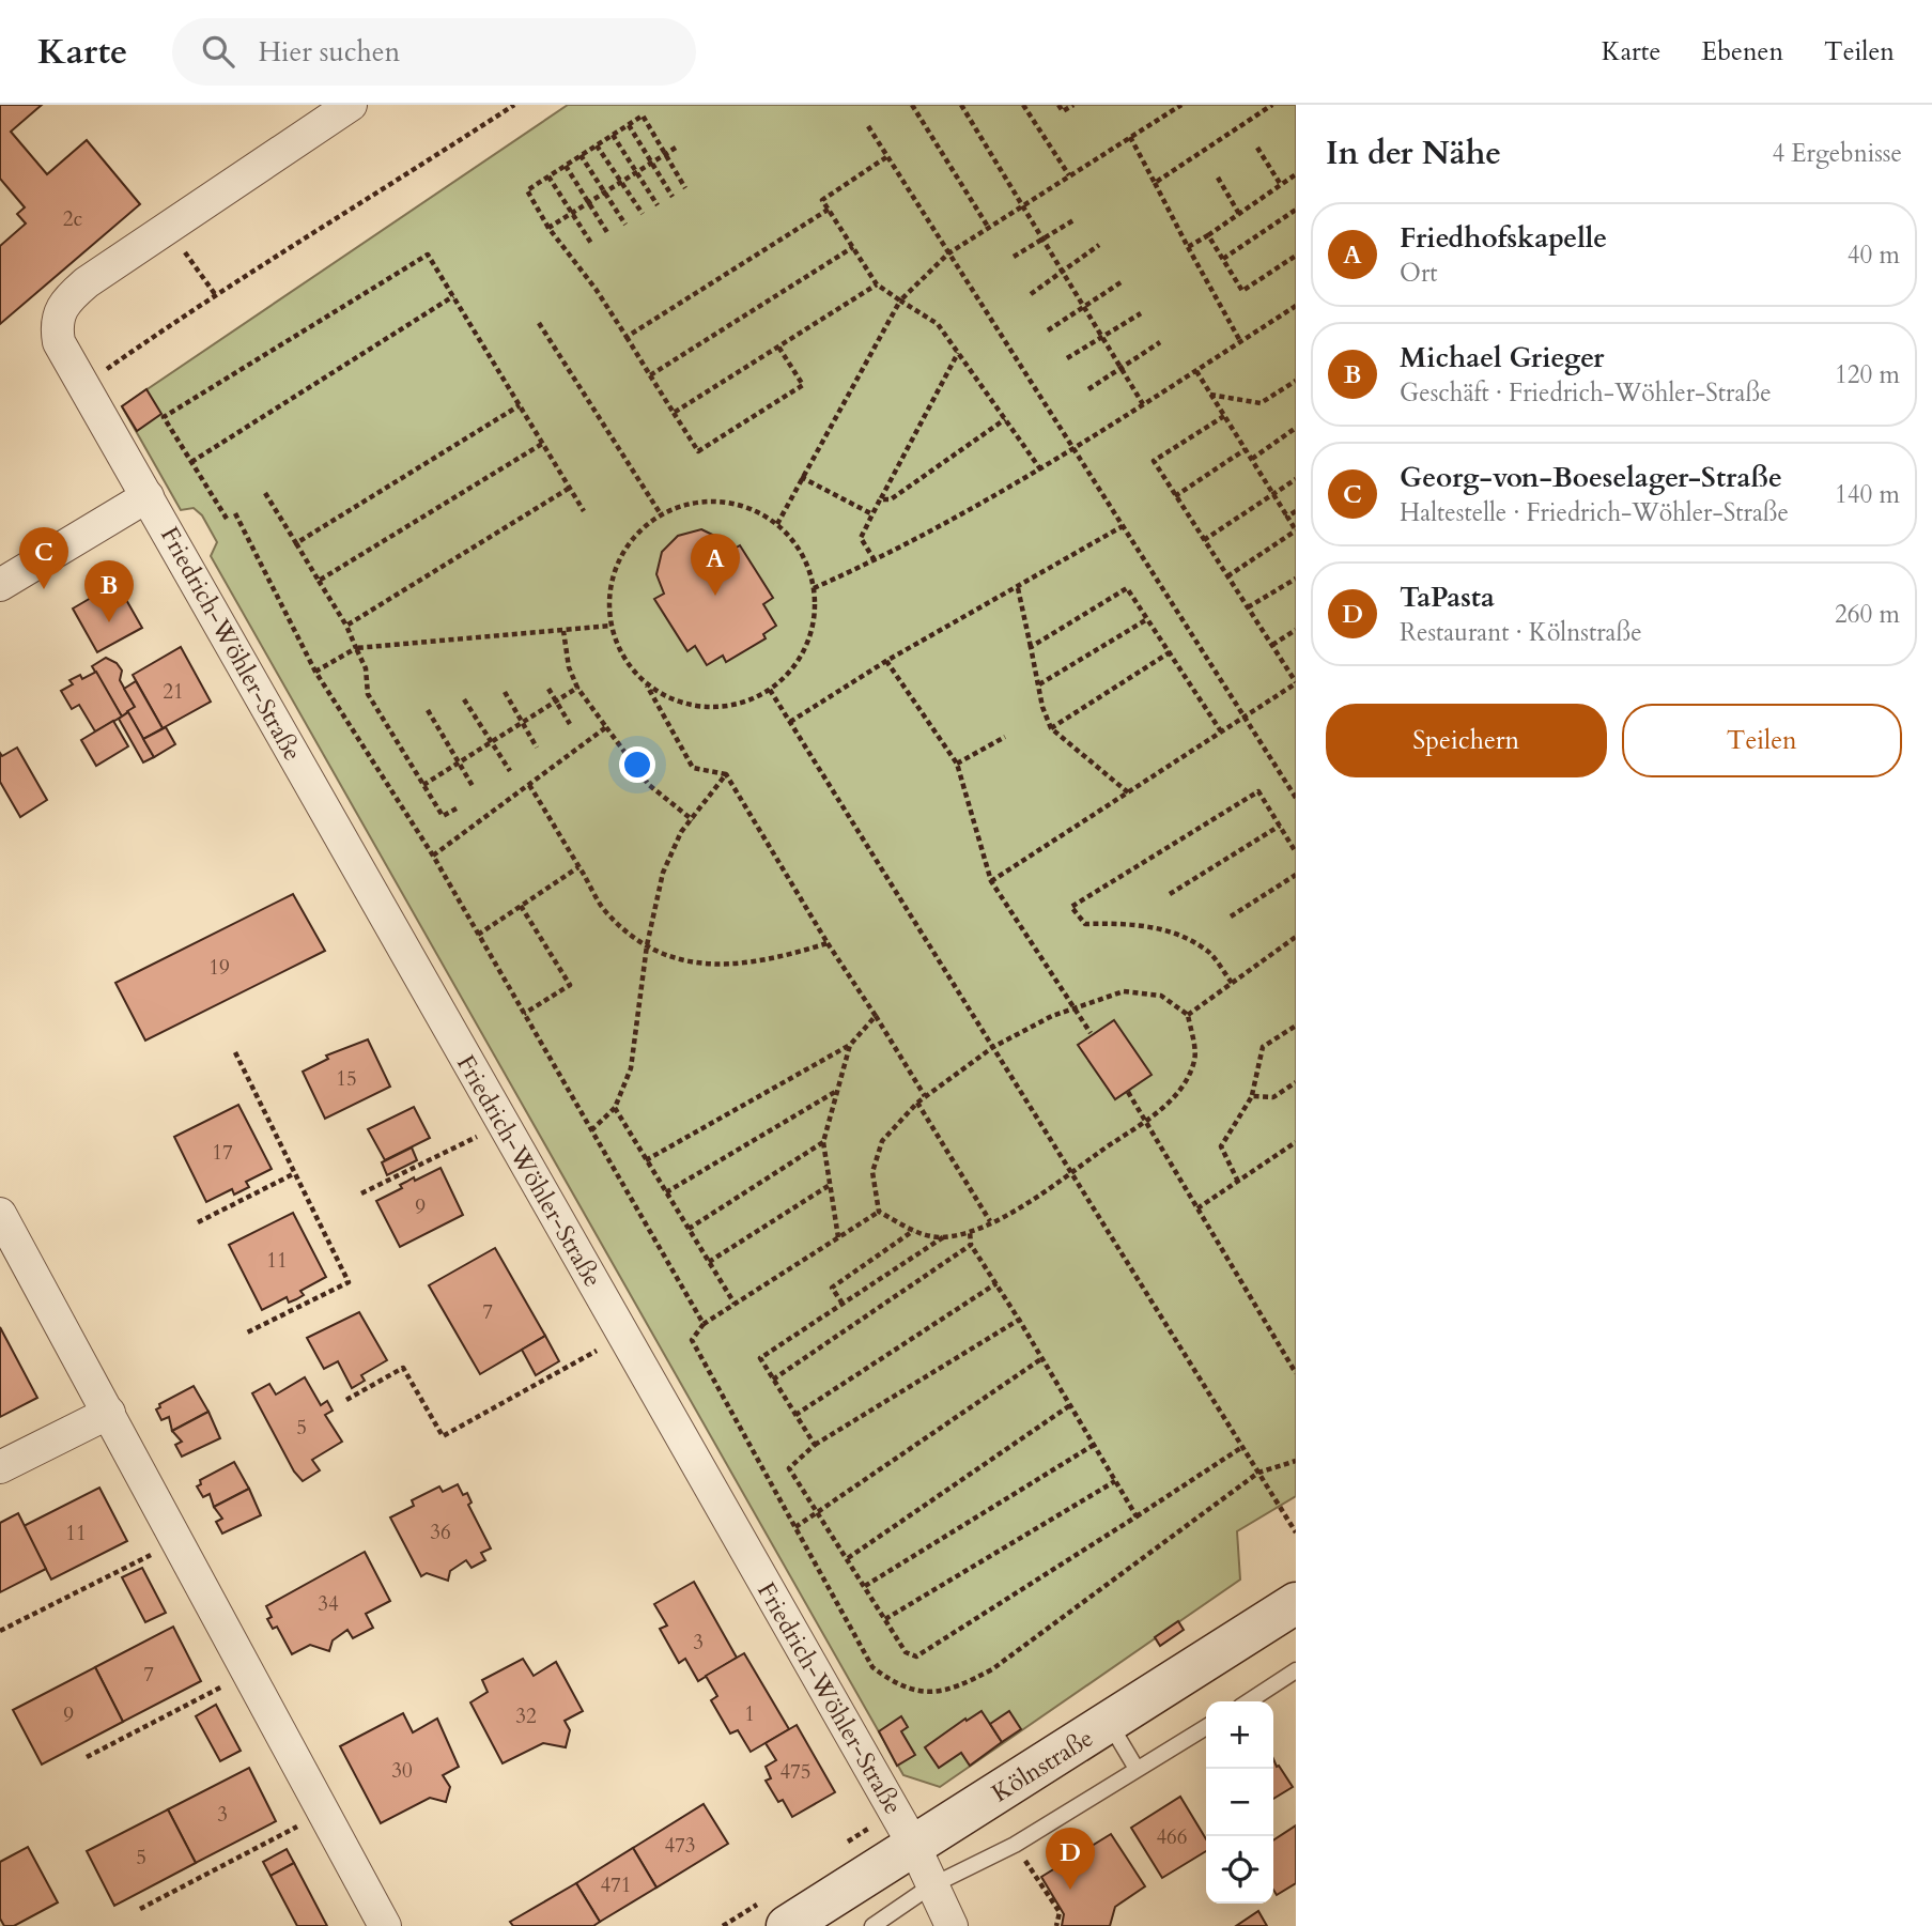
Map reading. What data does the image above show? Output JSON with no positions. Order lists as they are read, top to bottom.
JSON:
{
  "streets": {
    "main road": ["Kölnstraße"],
    "street": ["Friedrich-Wöhler-Straße"]
  },
  "crossings": [
    ["Friedrich-Wöhler-Straße", "Kölnstraße"]
  ],
  "house_numbers": [
    "2c",
    "21",
    "19",
    "15",
    "17",
    "9",
    "11",
    "7",
    "5",
    "36",
    "11",
    "34",
    "3",
    "7",
    "1",
    "9",
    "32",
    "30",
    "475",
    "3",
    "466",
    "473",
    "5",
    "471"
  ],
  "page": {
    "header": "Karte",
    "search": "Hier suchen",
    "nav": ["Karte", "Ebenen", "Teilen"],
    "heading": ["In der Nähe", "4 Ergebnisse"],
    "list": [
      {
        "mark": "A",
        "name": "Friedhofskapelle",
        "note": "Ort",
        "value": "40 m"
      },
      {
        "mark": "B",
        "name": "Michael Grieger",
        "note": "Geschäft · Friedrich-Wöhler-Straße",
        "value": "120 m"
      },
      {
        "mark": "C",
        "name": "Georg-von-Boeselager-Straße",
        "note": "Haltestelle · Friedrich-Wöhler-Straße",
        "value": "140 m"
      },
      {
        "mark": "D",
        "name": "TaPasta",
        "note": "Restaurant · Kölnstraße",
        "value": "260 m"
      }
    ],
    "pins": [
      "C",
      "A",
      "B",
      "D"
    ],
    "buttons": ["Speichern", "Teilen"],
    "map_buttons": ["+", "−"]
  }
}
